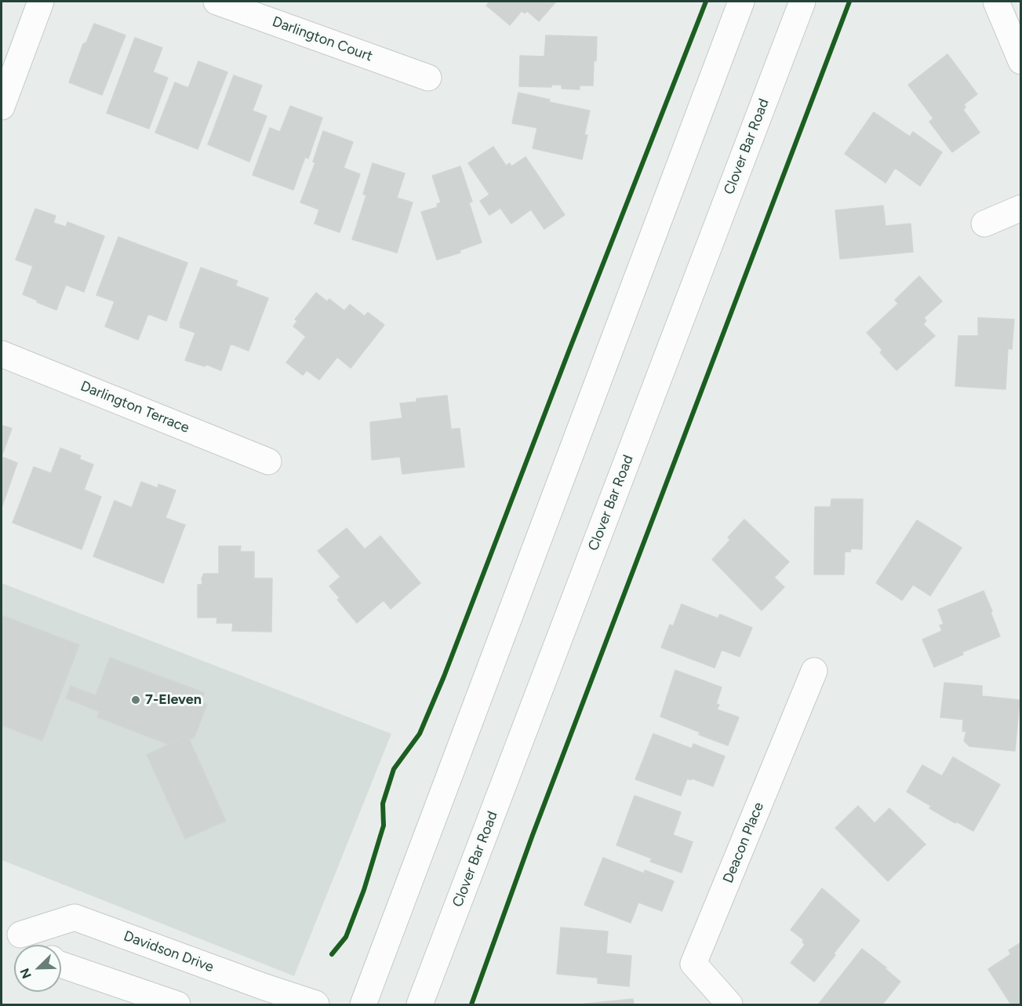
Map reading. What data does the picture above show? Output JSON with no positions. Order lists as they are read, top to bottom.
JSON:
{
  "streets": {
    "main road": [
      "Darlington Court",
      "Clover Bar Road",
      "Darlington Terrace",
      "Deacon Place",
      "Davidson Drive"
    ]
  },
  "places": ["7-Eleven"],
  "north": "bottom left"
}
